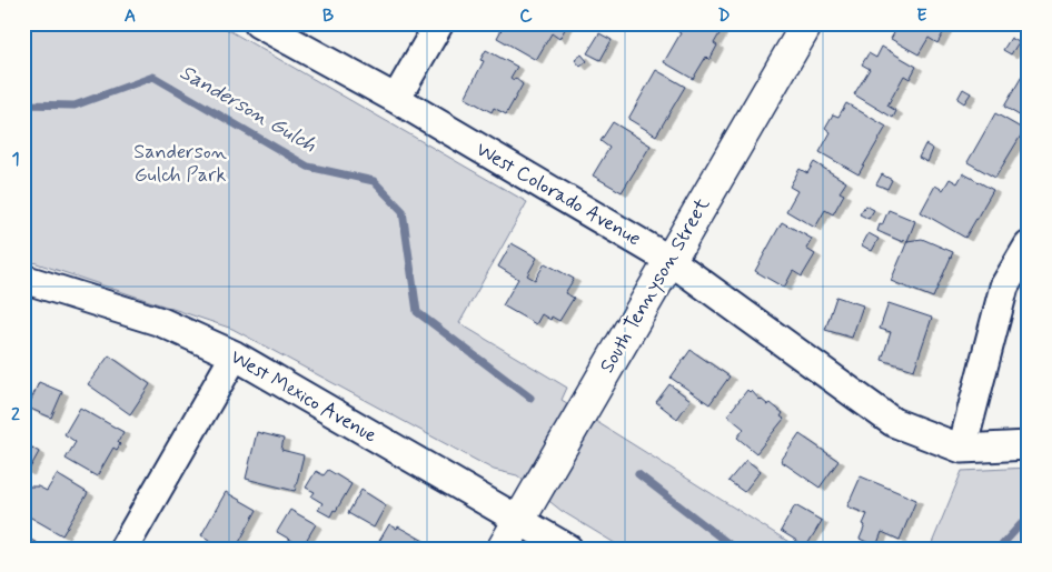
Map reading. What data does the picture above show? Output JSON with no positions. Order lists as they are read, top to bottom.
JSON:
{
  "streets": {
    "street": ["West Colorado Avenue", "South Tennyson Street", "West Mexico Avenue"]
  },
  "crossings": [
    ["West Colorado Avenue", "South Tennyson Street"],
    ["South Tennyson Street", "West Mexico Avenue"]
  ],
  "water": ["Sanderson Gulch"],
  "parks": ["Sanderson Gulch Park"],
  "grid": {
    "columns": [
      "A",
      "B",
      "C",
      "D",
      "E"
    ],
    "rows": ["1", "2"]
  }
}
